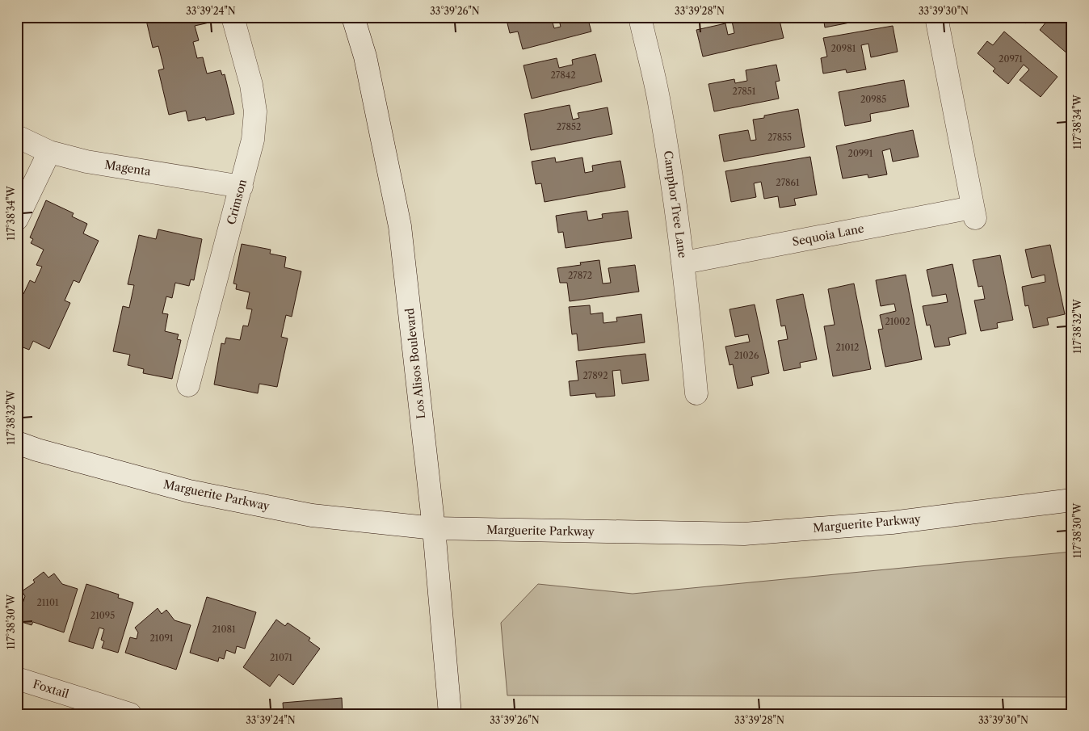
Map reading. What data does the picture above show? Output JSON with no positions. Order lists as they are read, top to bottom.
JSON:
{
  "streets": {
    "main road": [
      "Magenta",
      "Crimson",
      "Camphor Tree Lane",
      "Sequoia Lane",
      "Los Alisos Boulevard",
      "Marguerite Parkway",
      "Foxtail"
    ]
  },
  "crossings": [
    ["Magenta", "Crimson"],
    ["Camphor Tree Lane", "Sequoia Lane"],
    ["Los Alisos Boulevard", "Marguerite Parkway"]
  ],
  "house_numbers": [
    "20981",
    "20971",
    "27842",
    "27851",
    "20985",
    "27852",
    "27855",
    "20991",
    "27861",
    "27872",
    "21002",
    "21012",
    "21026",
    "27892",
    "21101",
    "21095",
    "21081",
    "21091",
    "21071"
  ],
  "coordinates": [
    "33°39'24\"N",
    "33°39'26\"N",
    "33°39'28\"N",
    "33°39'30\"N",
    "117°38'34\"W",
    "117°38'32\"W",
    "117°38'30\"W"
  ]
}
